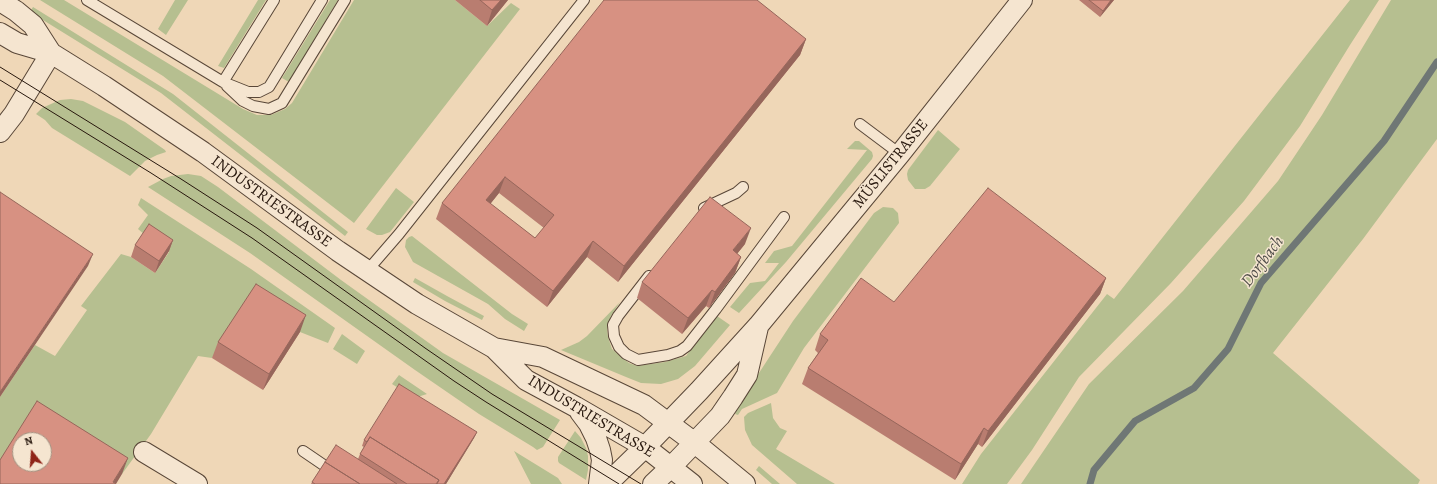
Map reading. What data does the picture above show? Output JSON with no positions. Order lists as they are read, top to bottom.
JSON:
{
  "streets": {
    "street": ["MÜSLISTRASSE", "INDUSTRIESTRASSE"]
  },
  "crossings": [
    ["MÜSLISTRASSE", "INDUSTRIESTRASSE"]
  ],
  "water": ["Dorfbach"],
  "north": "top"
}
